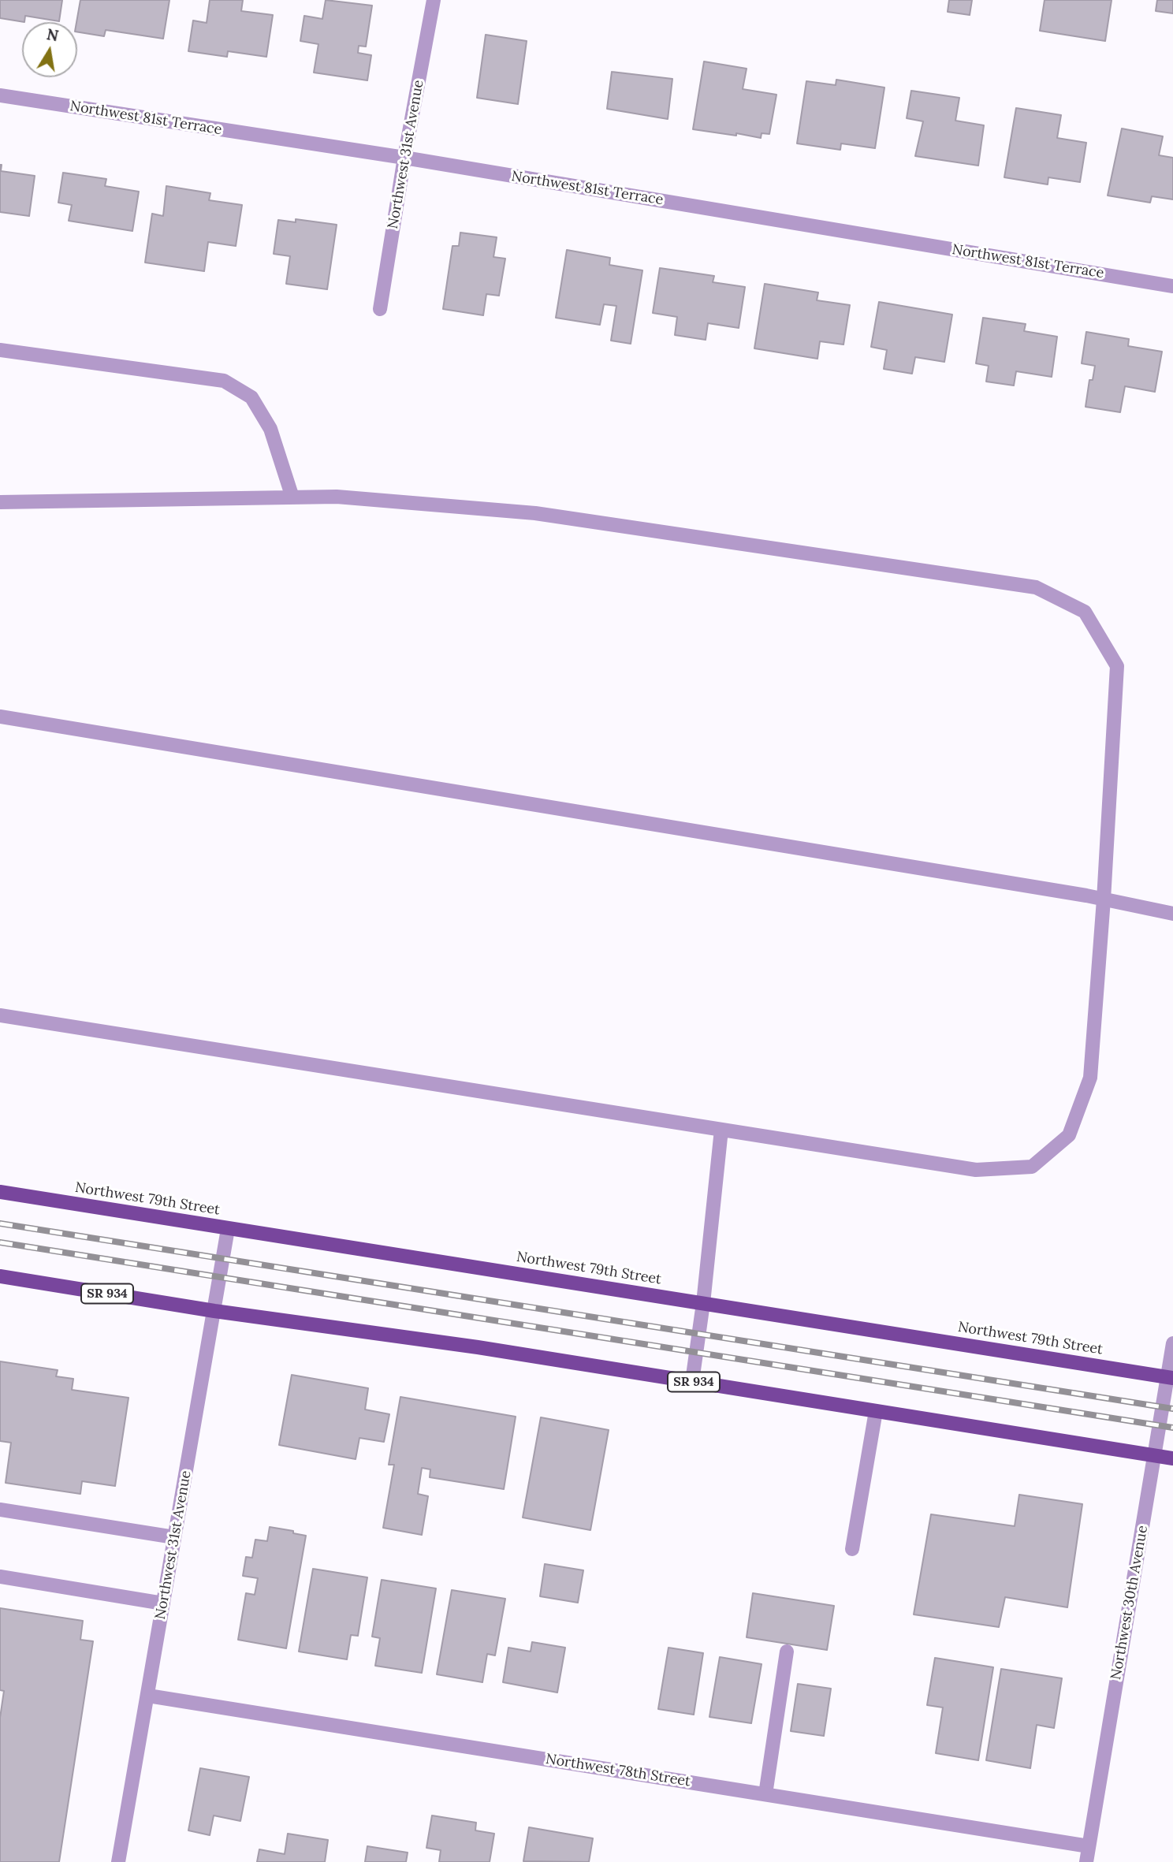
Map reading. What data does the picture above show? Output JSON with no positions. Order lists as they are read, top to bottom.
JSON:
{
  "streets": {
    "main road": ["Northwest 79th Street", "SR 934"],
    "street": [
      "Northwest 81st Terrace",
      "Northwest 31st Avenue",
      "Northwest 30th Avenue",
      "Northwest 78th Street"
    ]
  },
  "crossings": [
    ["Northwest 81st Terrace", "Northwest 31st Avenue"],
    ["Northwest 31st Avenue", "Northwest 79th Street"],
    ["Northwest 31st Avenue", "SR 934"],
    ["Northwest 31st Avenue", "Northwest 78th Street"],
    ["Northwest 79th Street", "Northwest 30th Avenue"],
    ["SR 934", "Northwest 30th Avenue"],
    ["Northwest 30th Avenue", "Northwest 78th Street"]
  ],
  "north": "top"
}
